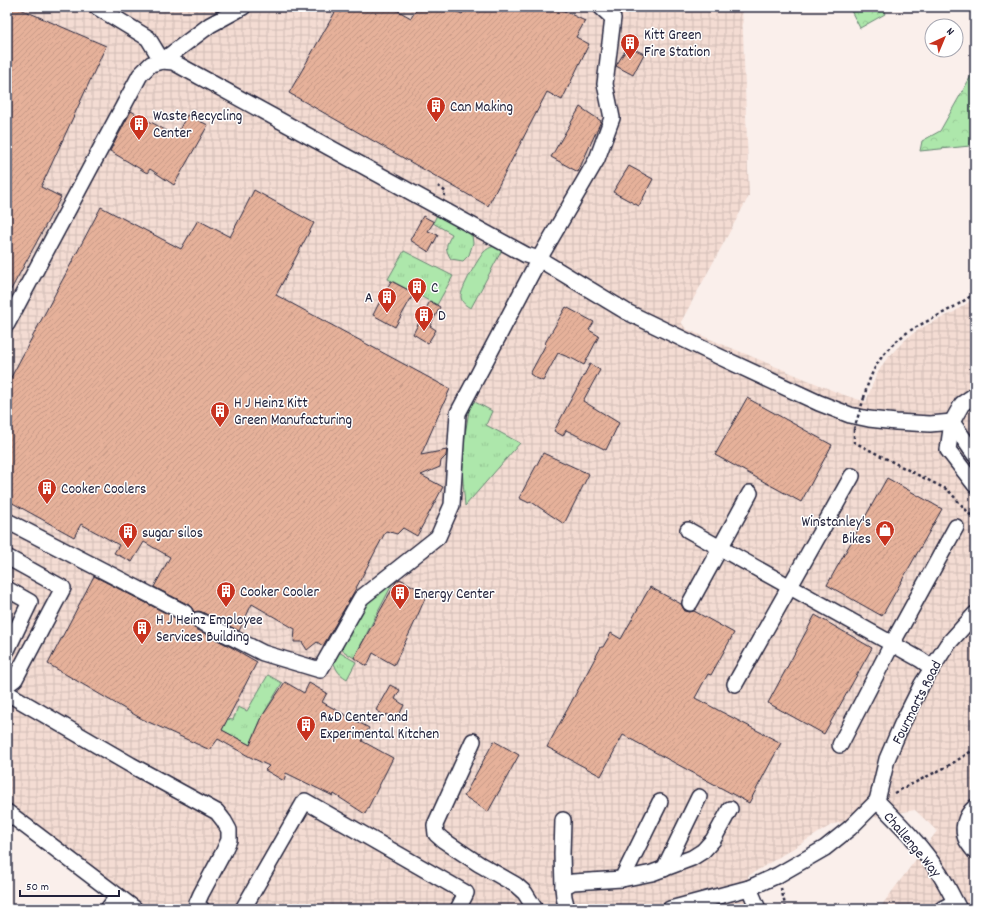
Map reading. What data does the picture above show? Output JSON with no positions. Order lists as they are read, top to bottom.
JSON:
{
  "streets": {
    "street": ["Fourmarts Road", "Challenge Way"]
  },
  "crossings": [
    ["Fourmarts Road", "Challenge Way"]
  ],
  "places": {
    "building": [
      "Kitt Green Fire Station",
      "Can Making",
      "Waste Recycling Center",
      "C",
      "A",
      "D",
      "H J Heinz Kitt Green Manufacturing",
      "Cooker Coolers",
      "sugar silos",
      "Cooker Cooler",
      "Energy Center",
      "H J Heinz Employee Services Building",
      "R&D Center and Experimental Kitchen"
    ],
    "shop": ["Winstanley's Bikes"]
  },
  "scale_bar": "50 m",
  "north": "top right"
}
